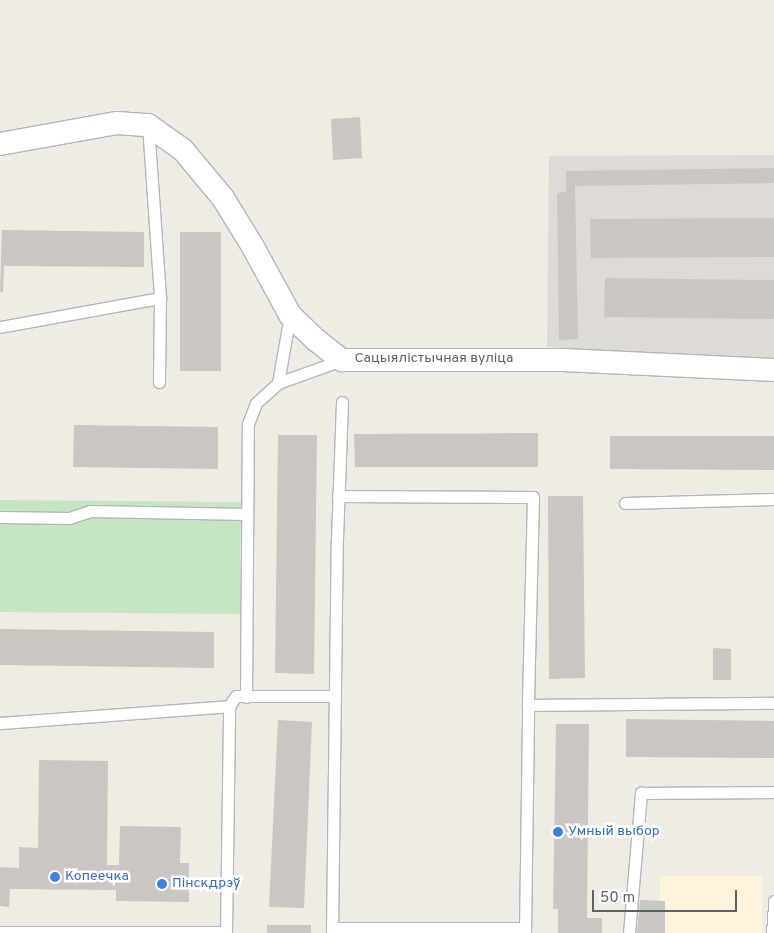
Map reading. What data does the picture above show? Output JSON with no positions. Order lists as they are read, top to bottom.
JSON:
{
  "streets": {
    "street": ["Сацыялістычная вуліца"]
  },
  "places": ["Умный выбор", "Копеечка", "Пінскдрэў"],
  "scale_bar": "50 m"
}
